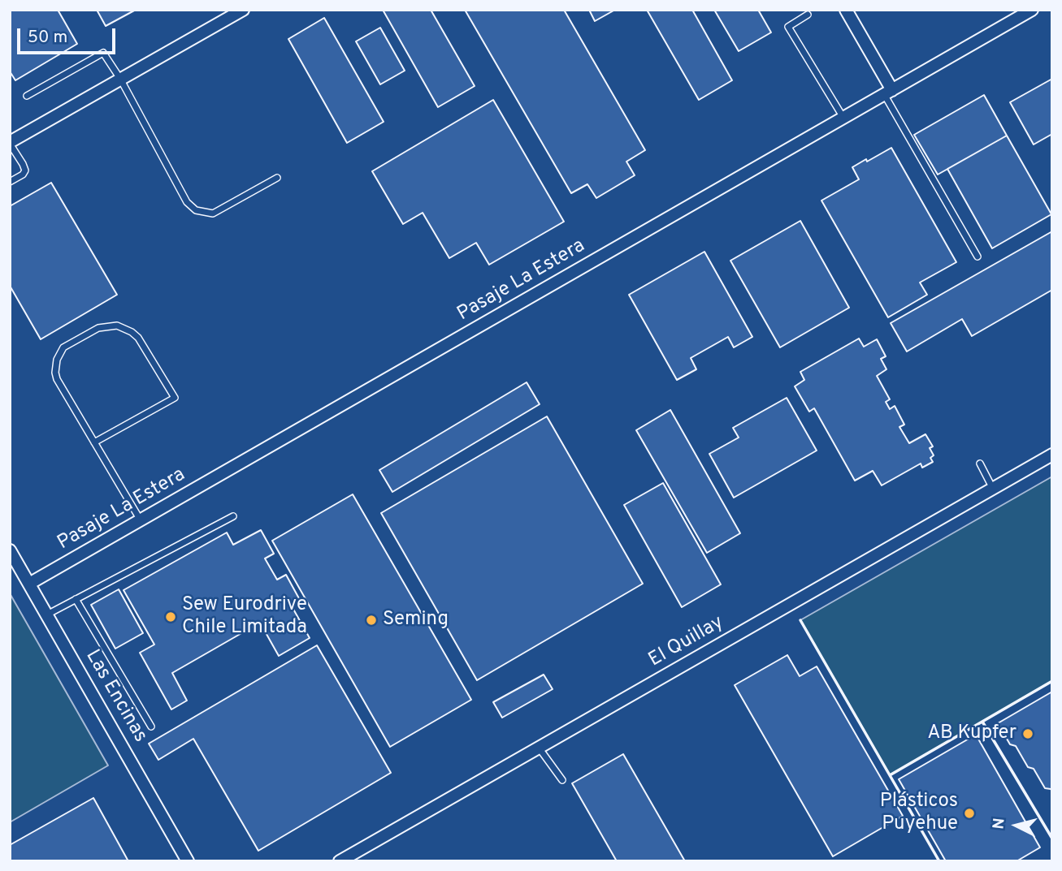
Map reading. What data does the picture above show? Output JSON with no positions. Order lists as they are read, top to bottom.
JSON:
{
  "streets": {
    "street": ["Pasaje La Estera", "El Quillay", "Las Encinas"]
  },
  "crossings": [
    ["Pasaje La Estera", "Las Encinas"]
  ],
  "places": [
    "Sew Eurodrive Chile Limitada",
    "Seming",
    "AB Kupfer",
    "Plásticos Puyehue"
  ],
  "scale_bar": "50 m",
  "north": "left"
}
